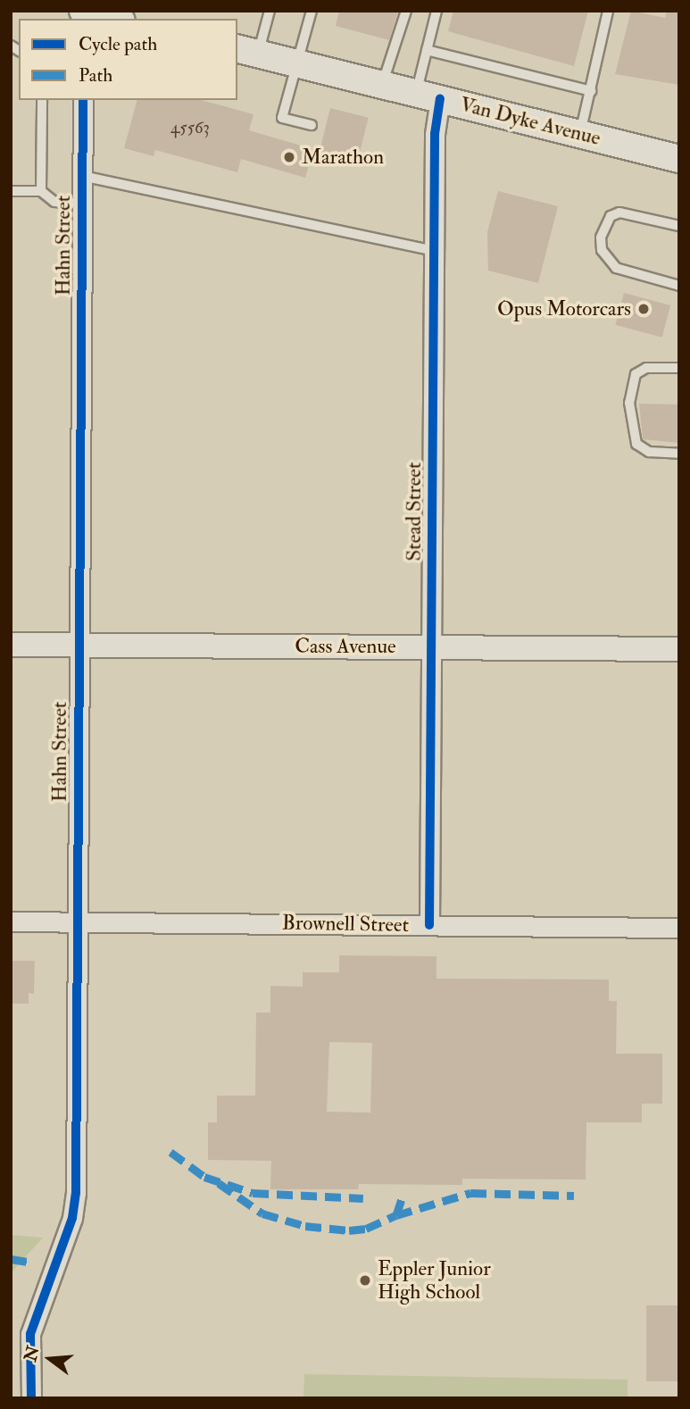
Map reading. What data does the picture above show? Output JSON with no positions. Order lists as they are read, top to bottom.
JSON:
{
  "streets": {
    "main road": ["Van Dyke Avenue"],
    "street": [
      "Hahn Street",
      "Stead Street",
      "Cass Avenue",
      "Brownell Street"
    ]
  },
  "crossings": [
    ["Van Dyke Avenue", "Stead Street"],
    ["Hahn Street", "Cass Avenue"],
    ["Hahn Street", "Brownell Street"],
    ["Stead Street", "Cass Avenue"],
    ["Stead Street", "Brownell Street"]
  ],
  "places": ["Marathon", "Opus Motorcars", "Eppler Junior High School"],
  "house_numbers": ["45563"],
  "legend": ["Cycle path", "Path"],
  "north": "left"
}
